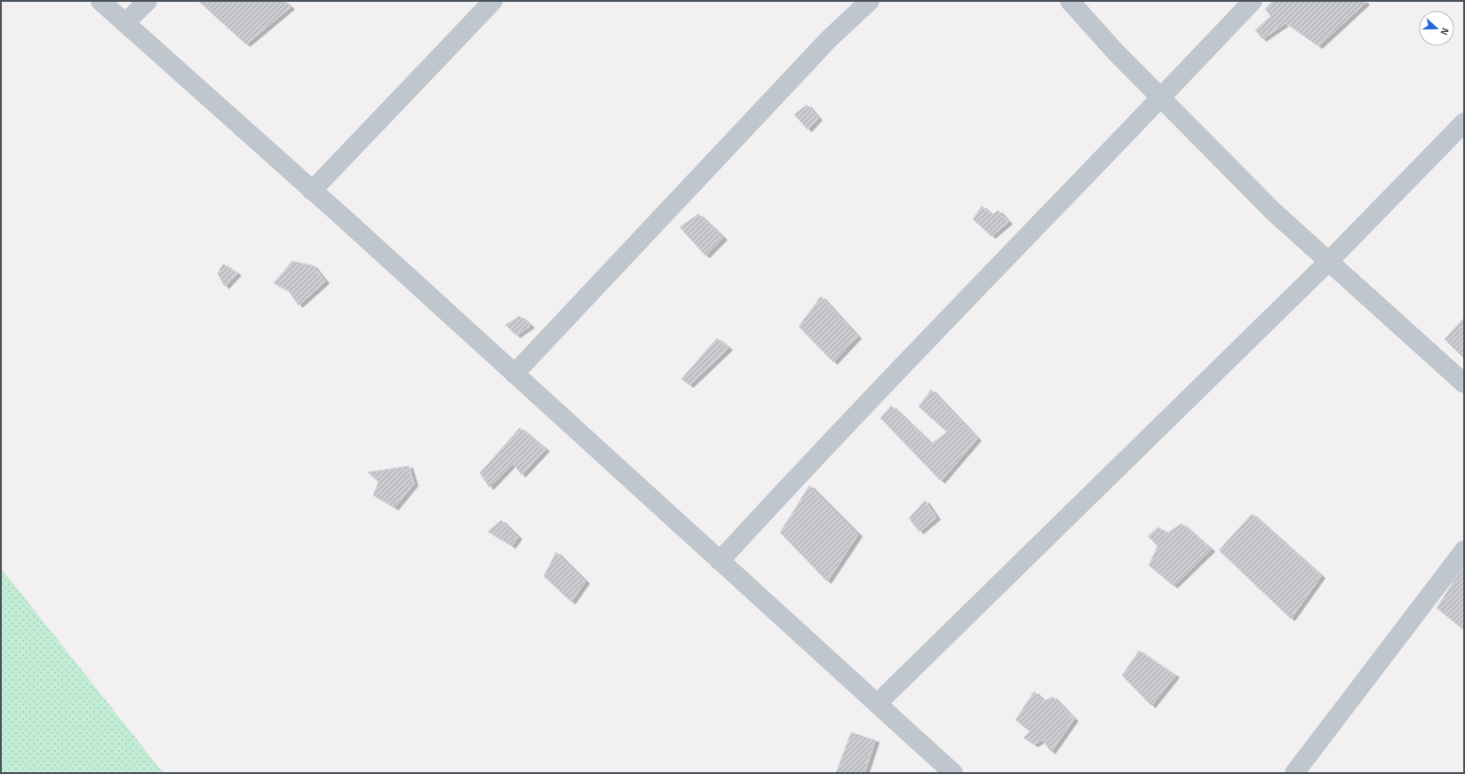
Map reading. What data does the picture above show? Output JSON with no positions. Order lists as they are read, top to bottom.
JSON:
{
  "north": "right"
}
